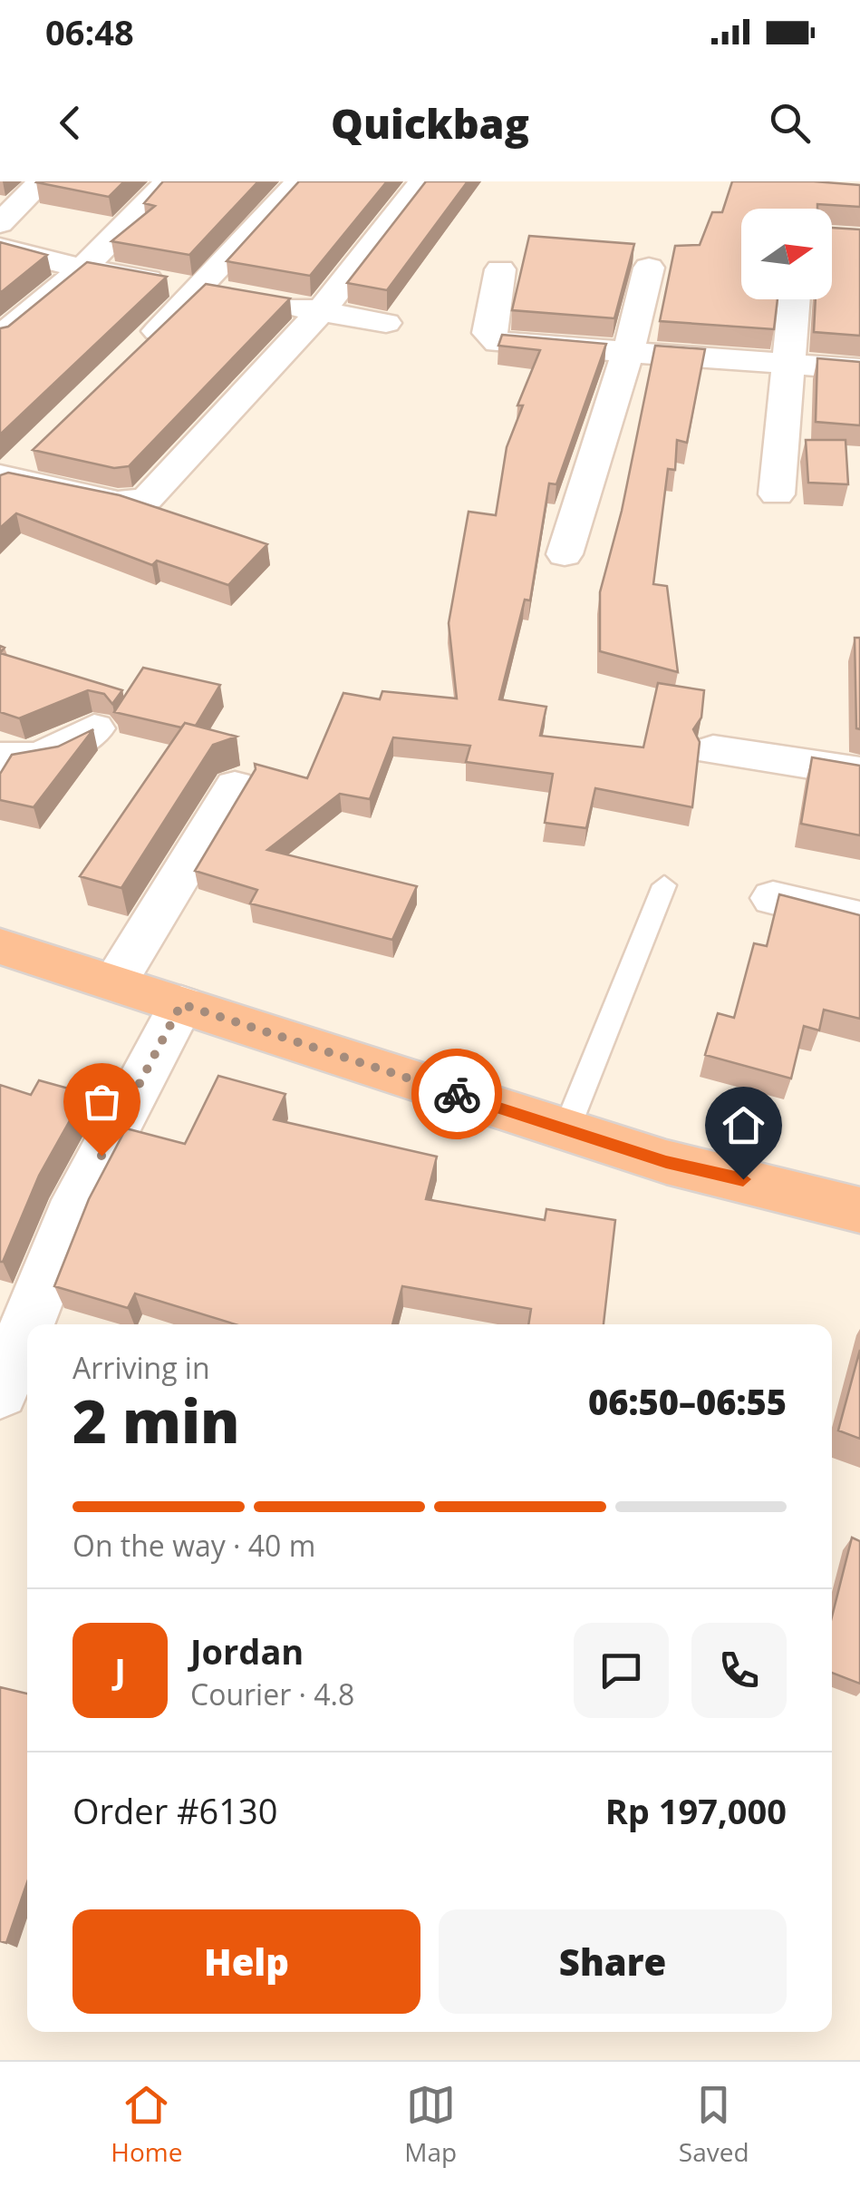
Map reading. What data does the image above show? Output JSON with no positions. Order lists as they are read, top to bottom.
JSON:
{
  "north": "right",
  "page": {
    "status": "06:48",
    "header": "Quickbag",
    "heading": ["2 min", "Arriving in", "06:50–06:55"],
    "panel": [
      "Jordan",
      "Courier · 4.8",
      "Order #6130",
      "Rp 197,000"
    ],
    "bar": "On the way · 40 m",
    "round": "J",
    "buttons": ["Help", "Share"],
    "tabs": ["Home", "Map", "Saved"]
  }
}
